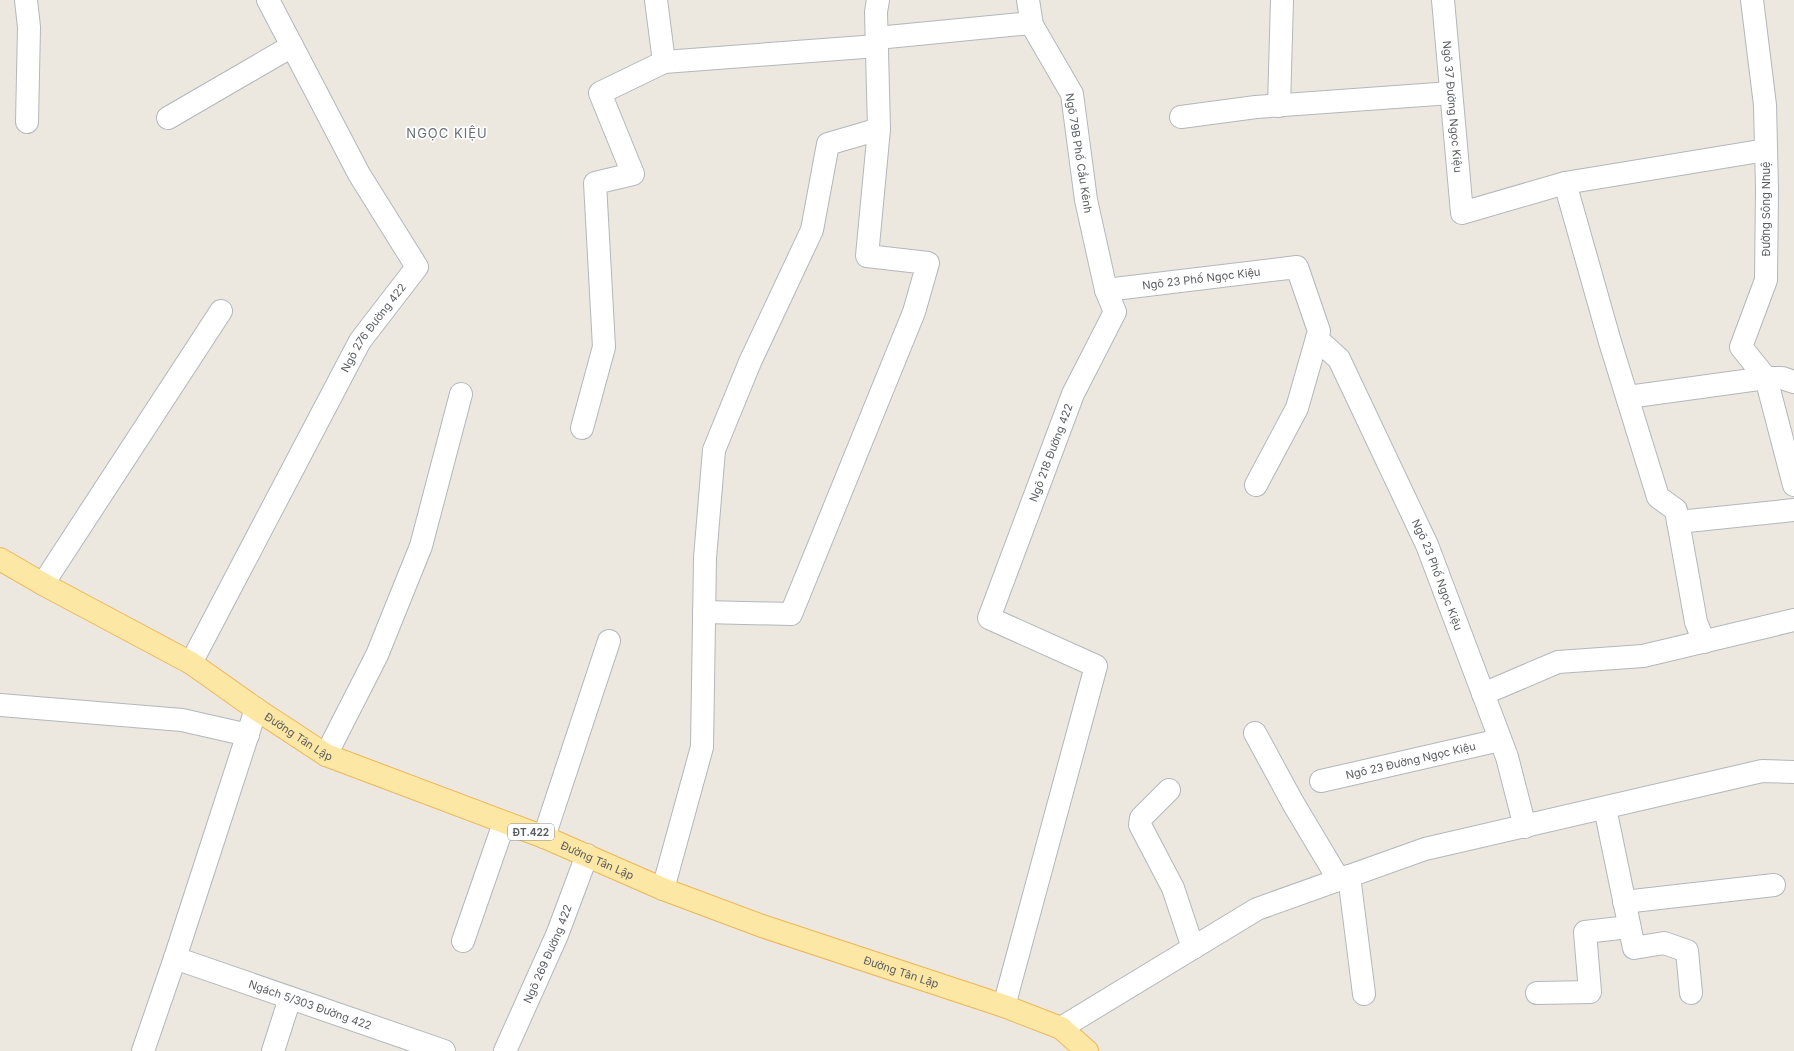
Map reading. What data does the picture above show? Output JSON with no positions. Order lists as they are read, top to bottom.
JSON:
{
  "streets": {
    "main road": ["Đường Tân Lập", "ĐT.422"],
    "street": [
      "Ngõ 37 Đường Ngọc Kiệu",
      "Ngõ 79B Phố Cầu Kênh",
      "Đường Sông Nhuệ",
      "Ngõ 23 Phố Ngọc Kiệu",
      "Ngõ 276 Đường 422",
      "Ngõ 218 Đường 422",
      "Ngõ 23 Đường Ngọc Kiệu",
      "Ngõ 269 Đường 422",
      "Ngách 5/303 Đường 422"
    ]
  },
  "crossings": [
    ["Ngõ 79B Phố Cầu Kênh", "Ngõ 23 Phố Ngọc Kiệu"],
    ["Ngõ 79B Phố Cầu Kênh", "Ngõ 218 Đường 422"],
    ["Ngõ 23 Phố Ngọc Kiệu", "Ngõ 218 Đường 422"],
    ["Ngõ 23 Phố Ngọc Kiệu", "Ngõ 23 Đường Ngọc Kiệu"],
    ["Ngõ 276 Đường 422", "Đường Tân Lập"],
    ["Ngõ 218 Đường 422", "Đường Tân Lập"],
    ["Đường Tân Lập", "Ngõ 269 Đường 422"]
  ],
  "districts": ["NGỌC KIỆU"]
}
